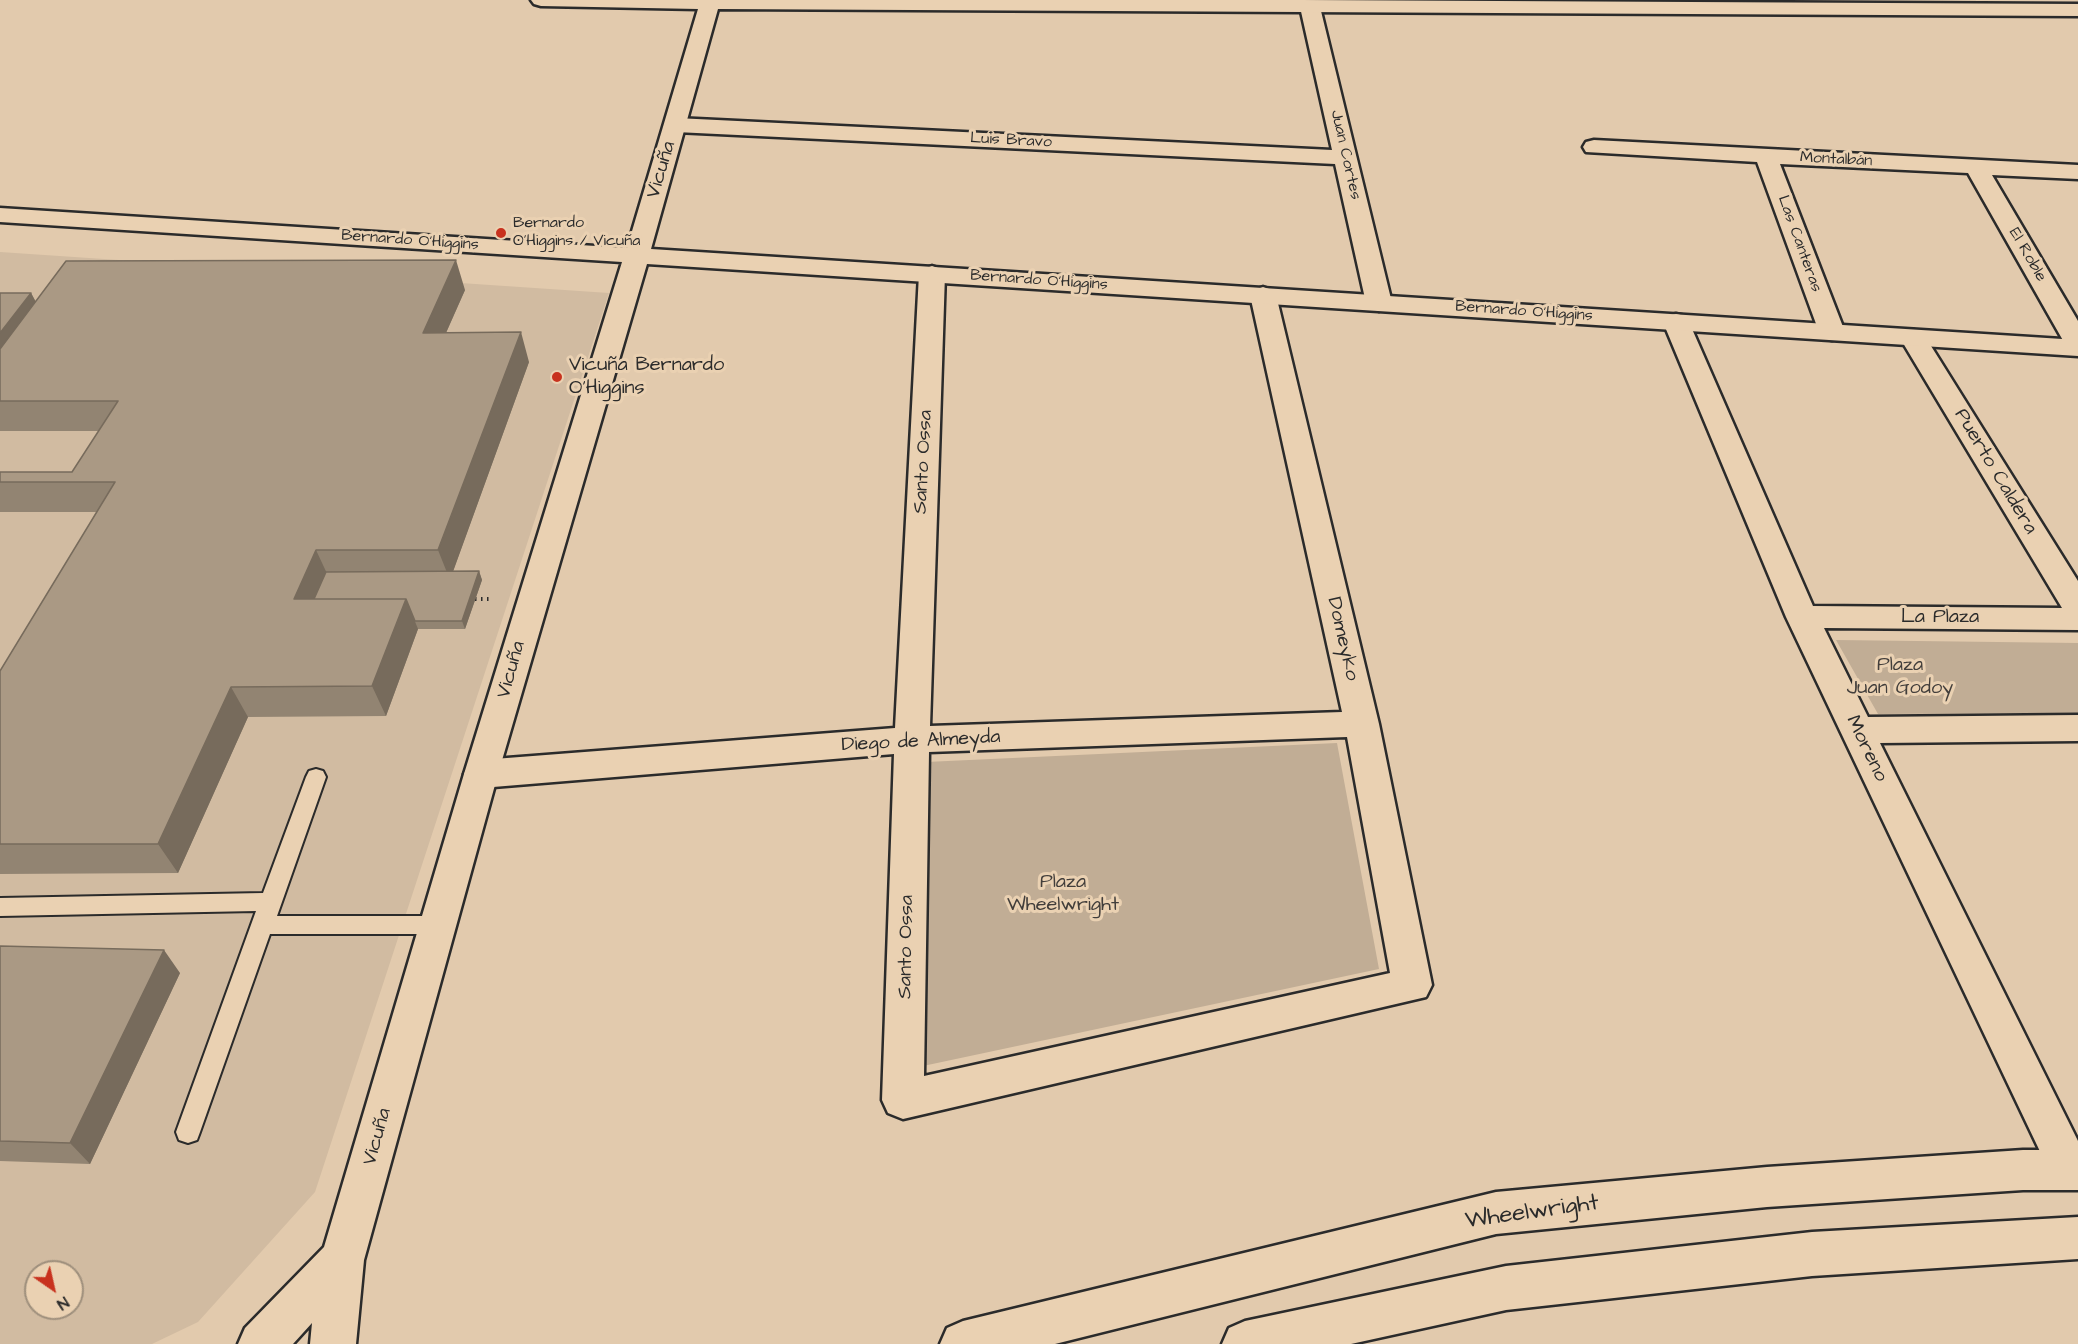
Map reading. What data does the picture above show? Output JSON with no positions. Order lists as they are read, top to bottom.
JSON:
{
  "streets": {
    "street": [
      "Luis Bravo",
      "Juan Cortes",
      "Montalbán",
      "Vicuña",
      "Bernardo O'Higgins",
      "Las Canteras",
      "El Roble",
      "Santo Ossa",
      "Puerto Caldera",
      "La Plaza",
      "Domeyko",
      "Diego de Almeyda",
      "Moreno",
      "Wheelwright"
    ]
  },
  "crossings": [
    ["Luis Bravo", "Juan Cortes"],
    ["Luis Bravo", "Vicuña"],
    ["Juan Cortes", "Bernardo O'Higgins"],
    ["Montalbán", "Las Canteras"],
    ["Montalbán", "El Roble"],
    ["Vicuña", "Bernardo O'Higgins"],
    ["Vicuña", "Diego de Almeyda"],
    ["Bernardo O'Higgins", "Las Canteras"],
    ["Bernardo O'Higgins", "El Roble"],
    ["Bernardo O'Higgins", "Santo Ossa"],
    ["Bernardo O'Higgins", "Puerto Caldera"],
    ["Bernardo O'Higgins", "Domeyko"],
    ["Bernardo O'Higgins", "Moreno"],
    ["Santo Ossa", "Domeyko"],
    ["Santo Ossa", "Diego de Almeyda"],
    ["La Plaza", "Moreno"],
    ["Domeyko", "Diego de Almeyda"],
    ["Moreno", "Wheelwright"]
  ],
  "parks": ["Plaza Juan Godoy", "Plaza Wheelwright"],
  "places": ["Bernardo O'Higgins / Vicuña", "Vicuña Bernardo O'Higgins"],
  "north": "bottom right"
}
